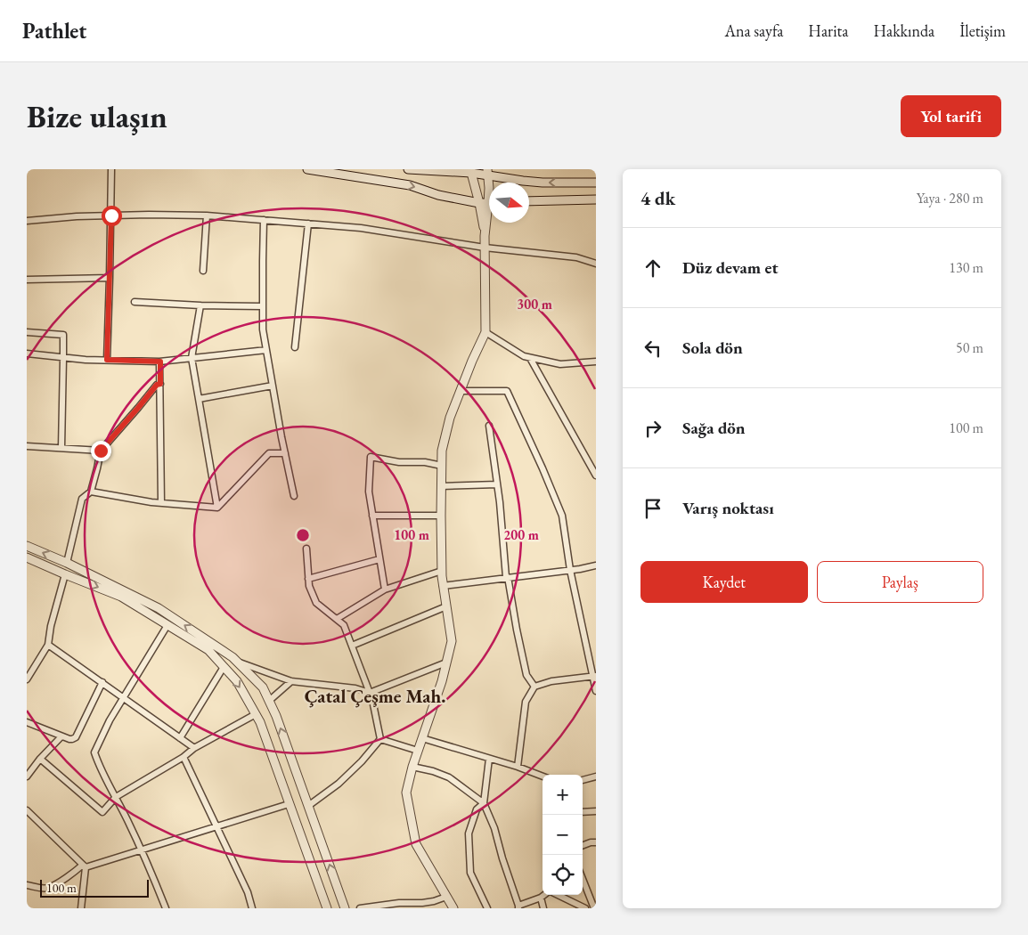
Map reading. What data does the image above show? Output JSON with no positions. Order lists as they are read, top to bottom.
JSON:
{
  "districts": ["Çatal Çeşme Mah."],
  "scale_bar": "100 m",
  "north": "right",
  "page": {
    "header": "Pathlet",
    "nav": [
      "Ana sayfa",
      "Harita",
      "Hakkında",
      "İletişim"
    ],
    "buttons": [
      "Yol tarifi",
      ["Kaydet", "Paylaş"]
    ],
    "title": "Bize ulaşın",
    "heading": ["4 dk", "Yaya · 280 m"],
    "list": [
      ["Düz devam et", "130 m"],
      ["Sola dön", "50 m"],
      ["Sağa dön", "100 m"],
      "Varış noktası"
    ],
    "map_buttons": ["+", "−"],
    "scale": "100 m"
  },
  "rings": ["300 m", "100 m", "200 m"]
}
